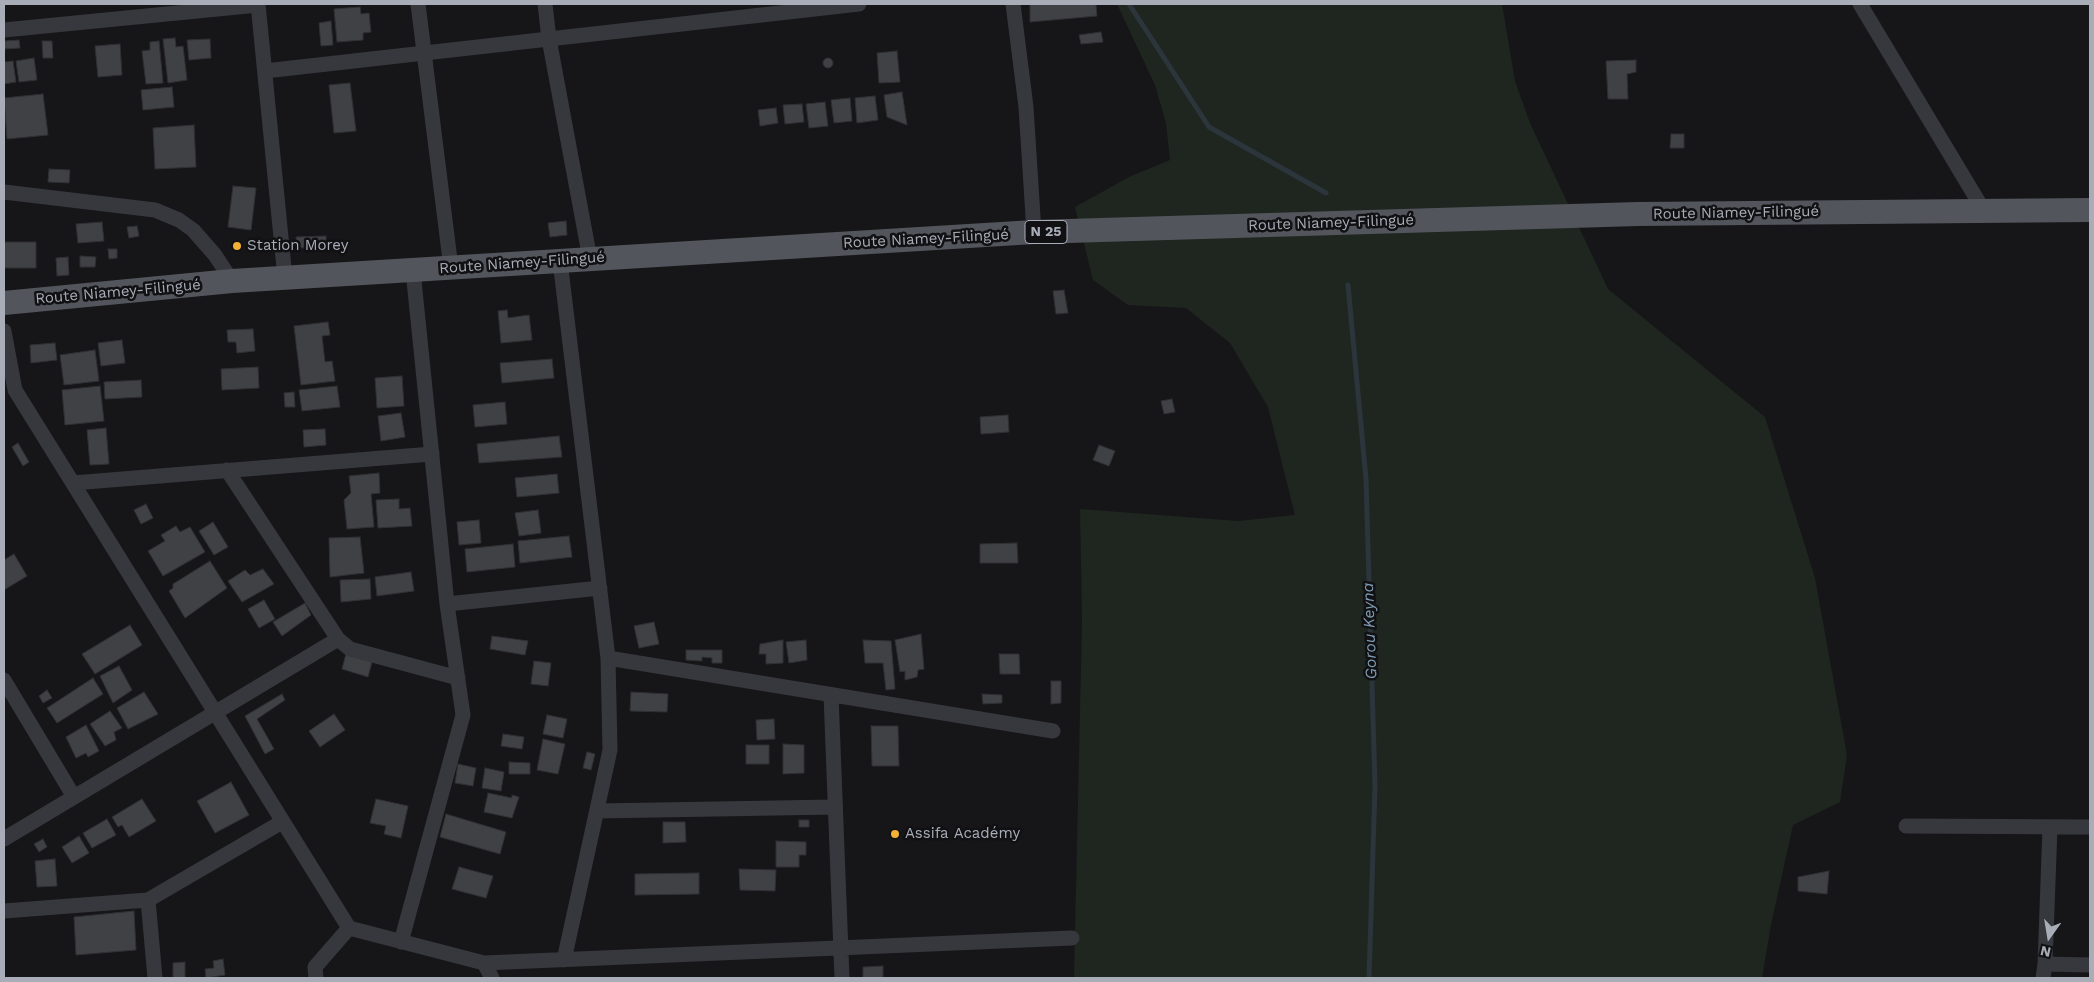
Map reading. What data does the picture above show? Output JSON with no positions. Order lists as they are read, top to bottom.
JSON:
{
  "streets": {
    "main road": ["Route Niamey-Filingué", "N 25"]
  },
  "water": ["Gorou Keyna"],
  "places": ["Station Morey", "Assifa Académy"],
  "north": "bottom"
}
